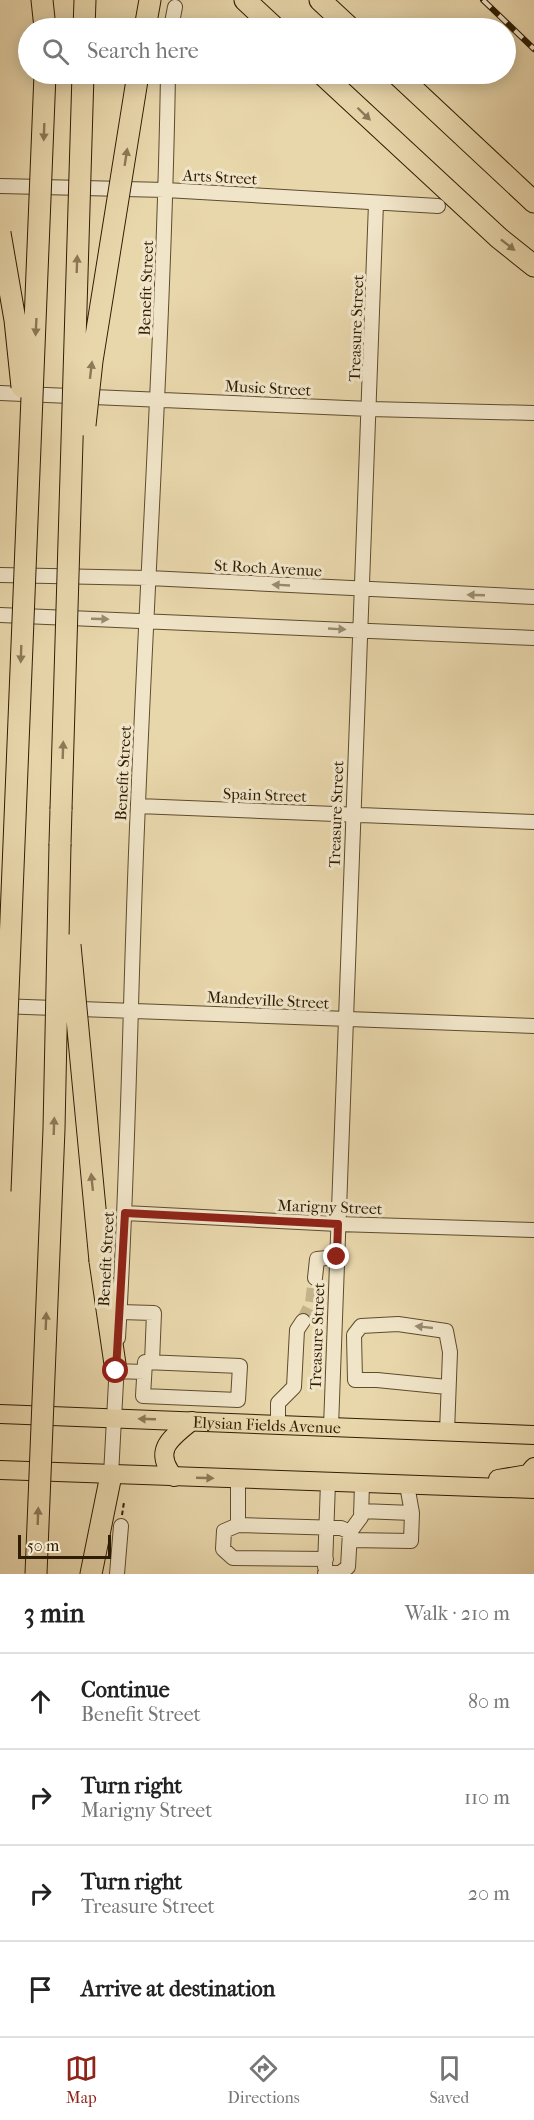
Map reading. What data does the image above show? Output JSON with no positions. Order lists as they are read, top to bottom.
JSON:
{
  "streets": {
    "main road": ["Elysian Fields Avenue"],
    "street": [
      "Arts Street",
      "Benefit Street",
      "Treasure Street",
      "Music Street",
      "St Roch Avenue",
      "Spain Street",
      "Mandeville Street",
      "Marigny Street"
    ]
  },
  "crossings": [
    ["Arts Street", "Benefit Street"],
    ["Arts Street", "Treasure Street"],
    ["Benefit Street", "Music Street"],
    ["Benefit Street", "St Roch Avenue"],
    ["Benefit Street", "Spain Street"],
    ["Benefit Street", "Mandeville Street"],
    ["Benefit Street", "Marigny Street"],
    ["Benefit Street", "Elysian Fields Avenue"],
    ["Treasure Street", "Music Street"],
    ["Treasure Street", "St Roch Avenue"],
    ["Treasure Street", "Spain Street"],
    ["Treasure Street", "Mandeville Street"],
    ["Treasure Street", "Marigny Street"],
    ["Treasure Street", "Elysian Fields Avenue"]
  ],
  "scale_bar": "50 m",
  "page": {
    "search": "Search here",
    "scale": "50 m",
    "heading": ["3 min", "Walk · 210 m"],
    "list": [
      ["Continue", "Benefit Street", "80 m"],
      ["Turn right", "Marigny Street", "110 m"],
      ["Turn right", "Treasure Street", "20 m"],
      "Arrive at destination"
    ],
    "nav": ["Map", "Directions", "Saved"]
  }
}
